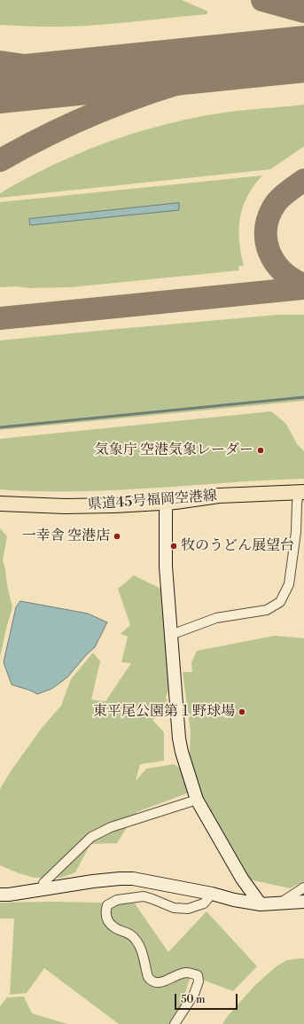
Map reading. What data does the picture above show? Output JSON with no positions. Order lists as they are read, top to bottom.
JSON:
{
  "streets": {
    "main road": ["県道45号福岡空港線"]
  },
  "places": [
    "気象庁 空港気象レーダー",
    "一幸舎 空港店",
    "牧のうどん展望台",
    "東平尾公園第１野球場"
  ],
  "scale_bar": "50 m"
}
